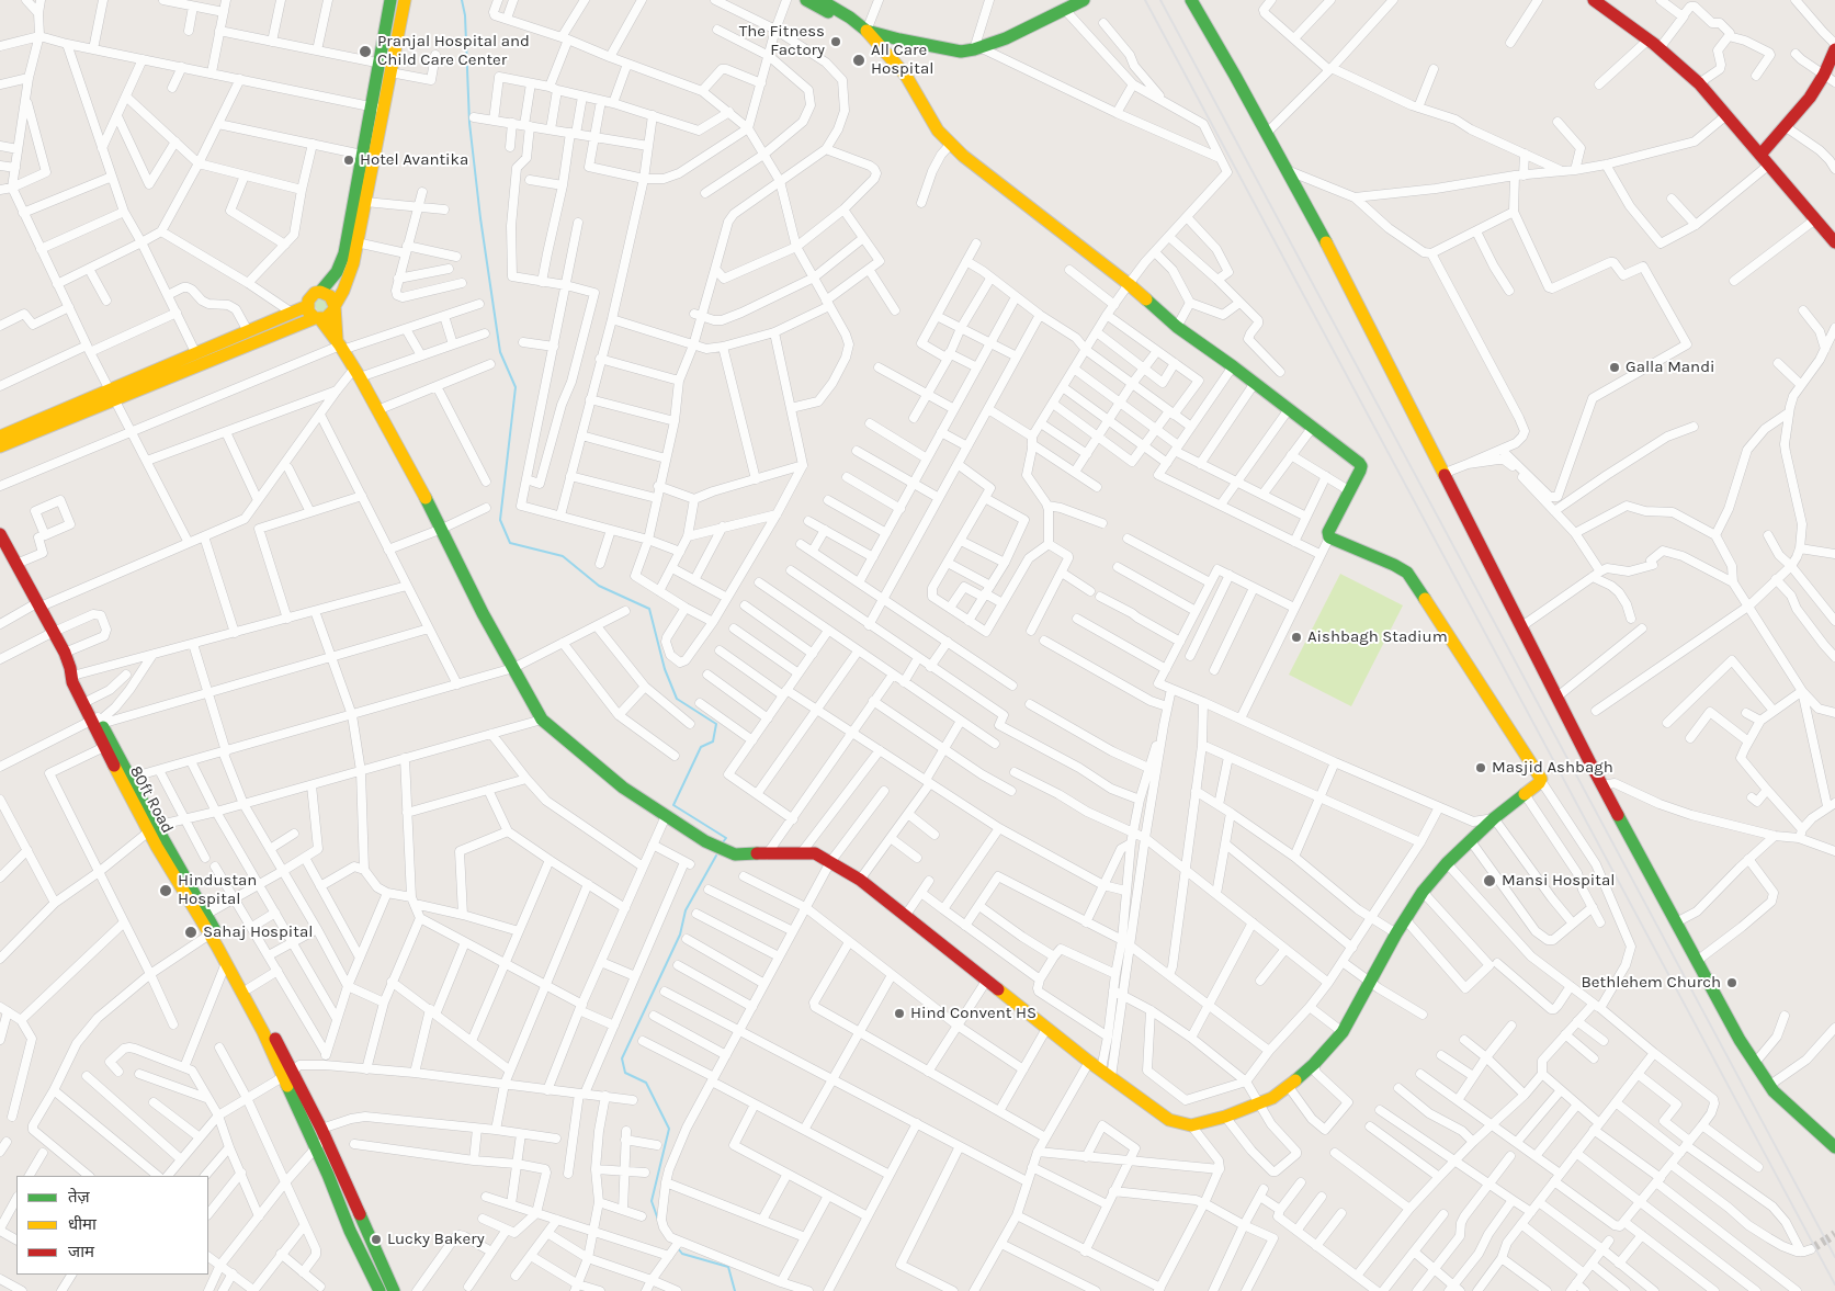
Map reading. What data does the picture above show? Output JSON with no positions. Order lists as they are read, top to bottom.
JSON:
{
  "streets": {
    "main road": ["80ft Road"]
  },
  "places": [
    "The Fitness Factory",
    "Pranjal Hospital and Child Care Center",
    "All Care Hospital",
    "Hotel Avantika",
    "Galla Mandi",
    "Aishbagh Stadium",
    "Masjid Ashbagh",
    "Mansi Hospital",
    "Hindustan Hospital",
    "Sahaj Hospital",
    "Bethlehem Church",
    "Hind Convent HS",
    "Lucky Bakery"
  ],
  "legend": ["तेज़", "धीमा", "जाम"]
}
